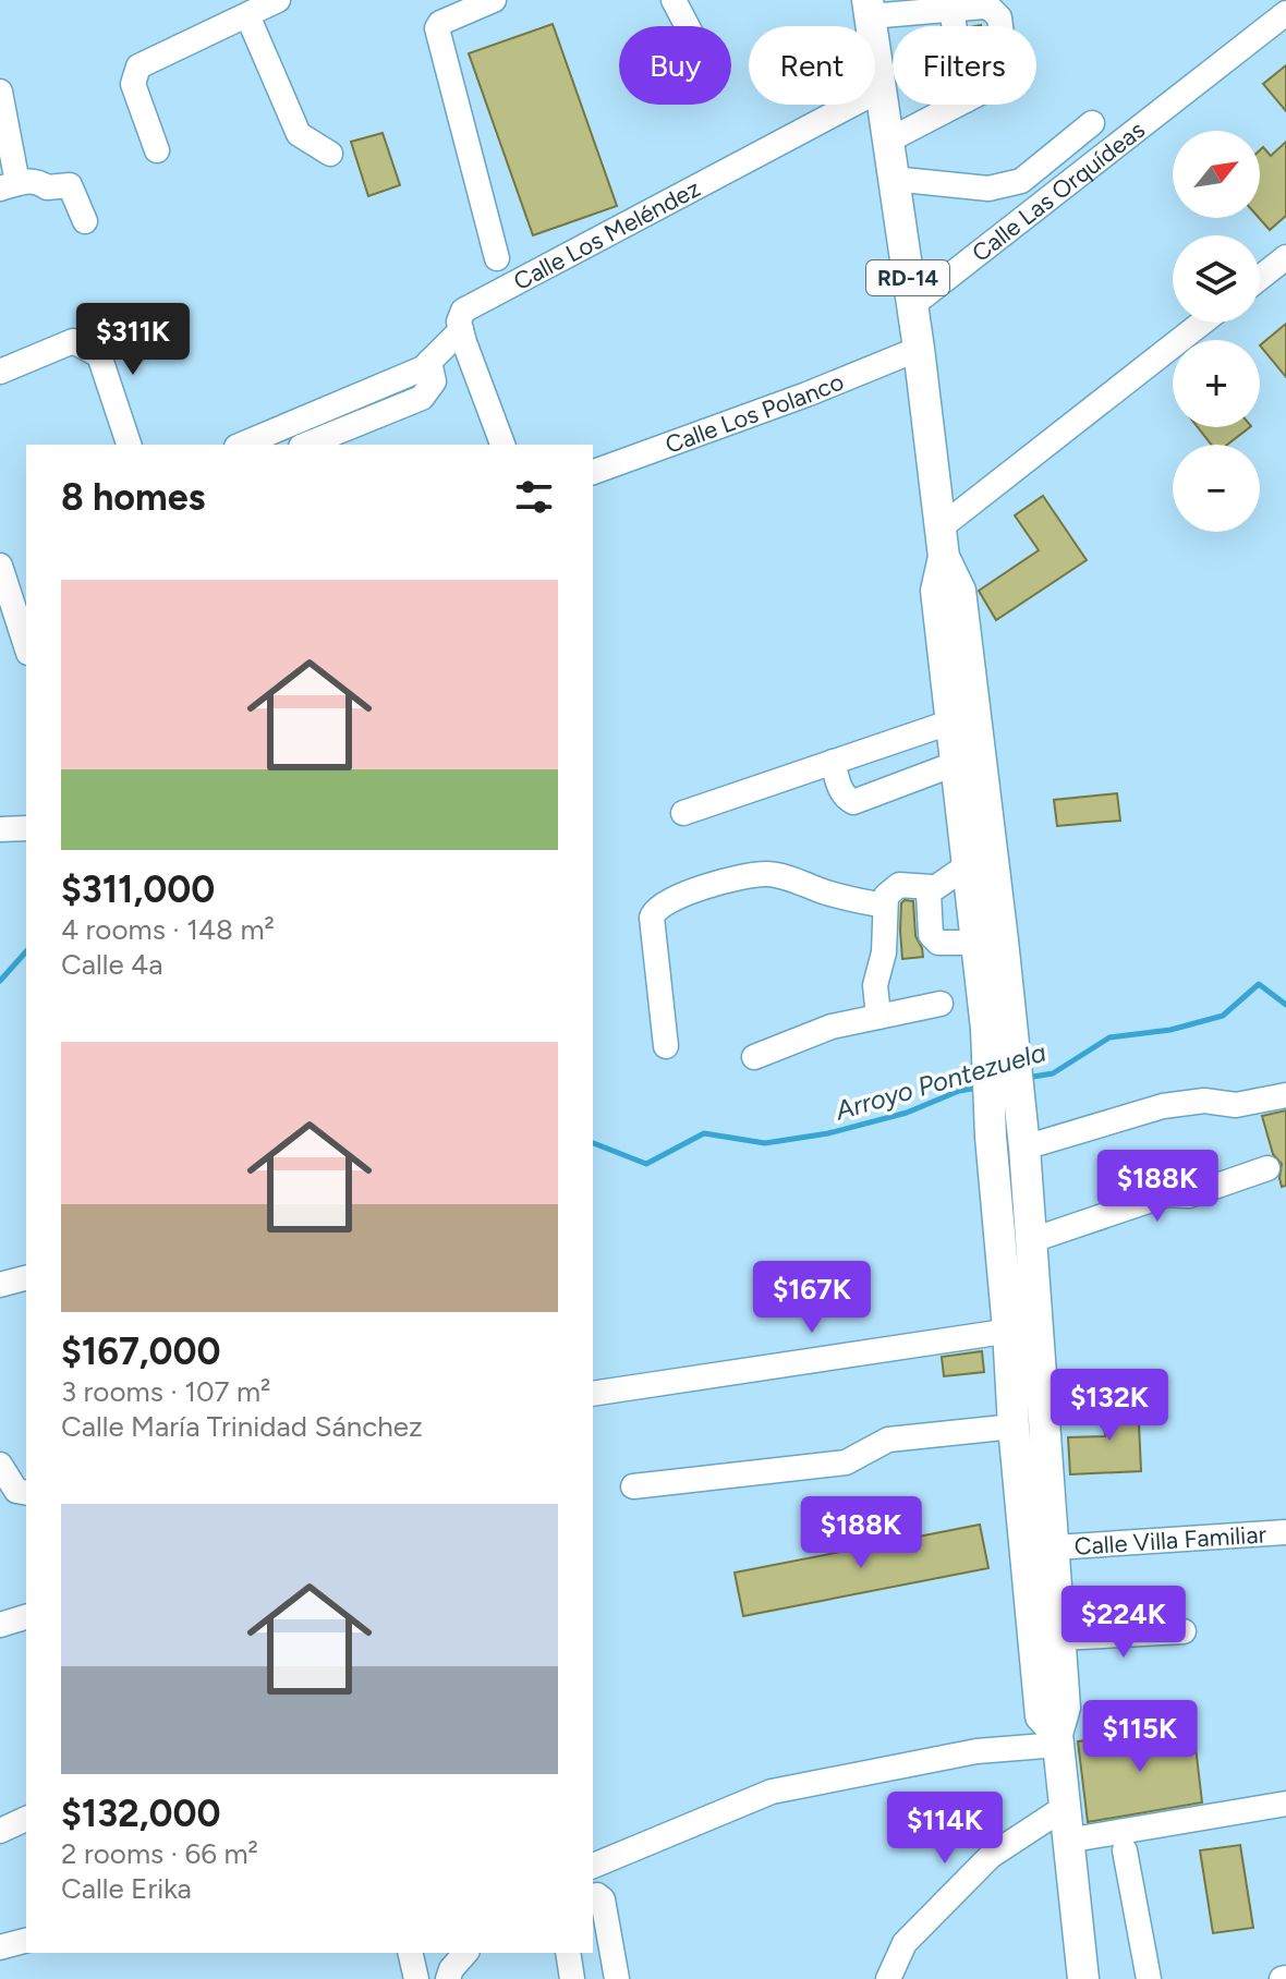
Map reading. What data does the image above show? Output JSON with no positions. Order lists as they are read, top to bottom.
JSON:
{
  "streets": {
    "main road": ["RD-14"],
    "street": [
      "Calle Las Orquídeas",
      "Calle Los Meléndez",
      "Calle Los Polanco",
      "Calle Villa Familiar"
    ]
  },
  "crossings": [
    ["Calle Las Orquídeas", "RD-14"],
    ["Calle Los Meléndez", "RD-14"],
    ["RD-14", "Calle Los Polanco"],
    ["RD-14", "Calle Villa Familiar"]
  ],
  "water": ["Arroyo Pontezuela"],
  "north": "top right",
  "page": {
    "chip": ["Buy", "Rent", "Filters"],
    "map_buttons": ["+", "−"],
    "price": [
      "$311K",
      "$188K",
      "$167K",
      "$132K",
      "$188K",
      "$224K",
      "$115K",
      "$114K"
    ],
    "heading": "8 homes",
    "list": [
      {
        "name": "$311,000",
        "note": "4 rooms · 148 m² · Calle 4a"
      },
      {
        "name": "$167,000",
        "note": "3 rooms · 107 m² · Calle María Trinidad Sánchez"
      },
      {
        "name": "$132,000",
        "note": "2 rooms · 66 m² · Calle Erika"
      }
    ]
  }
}
